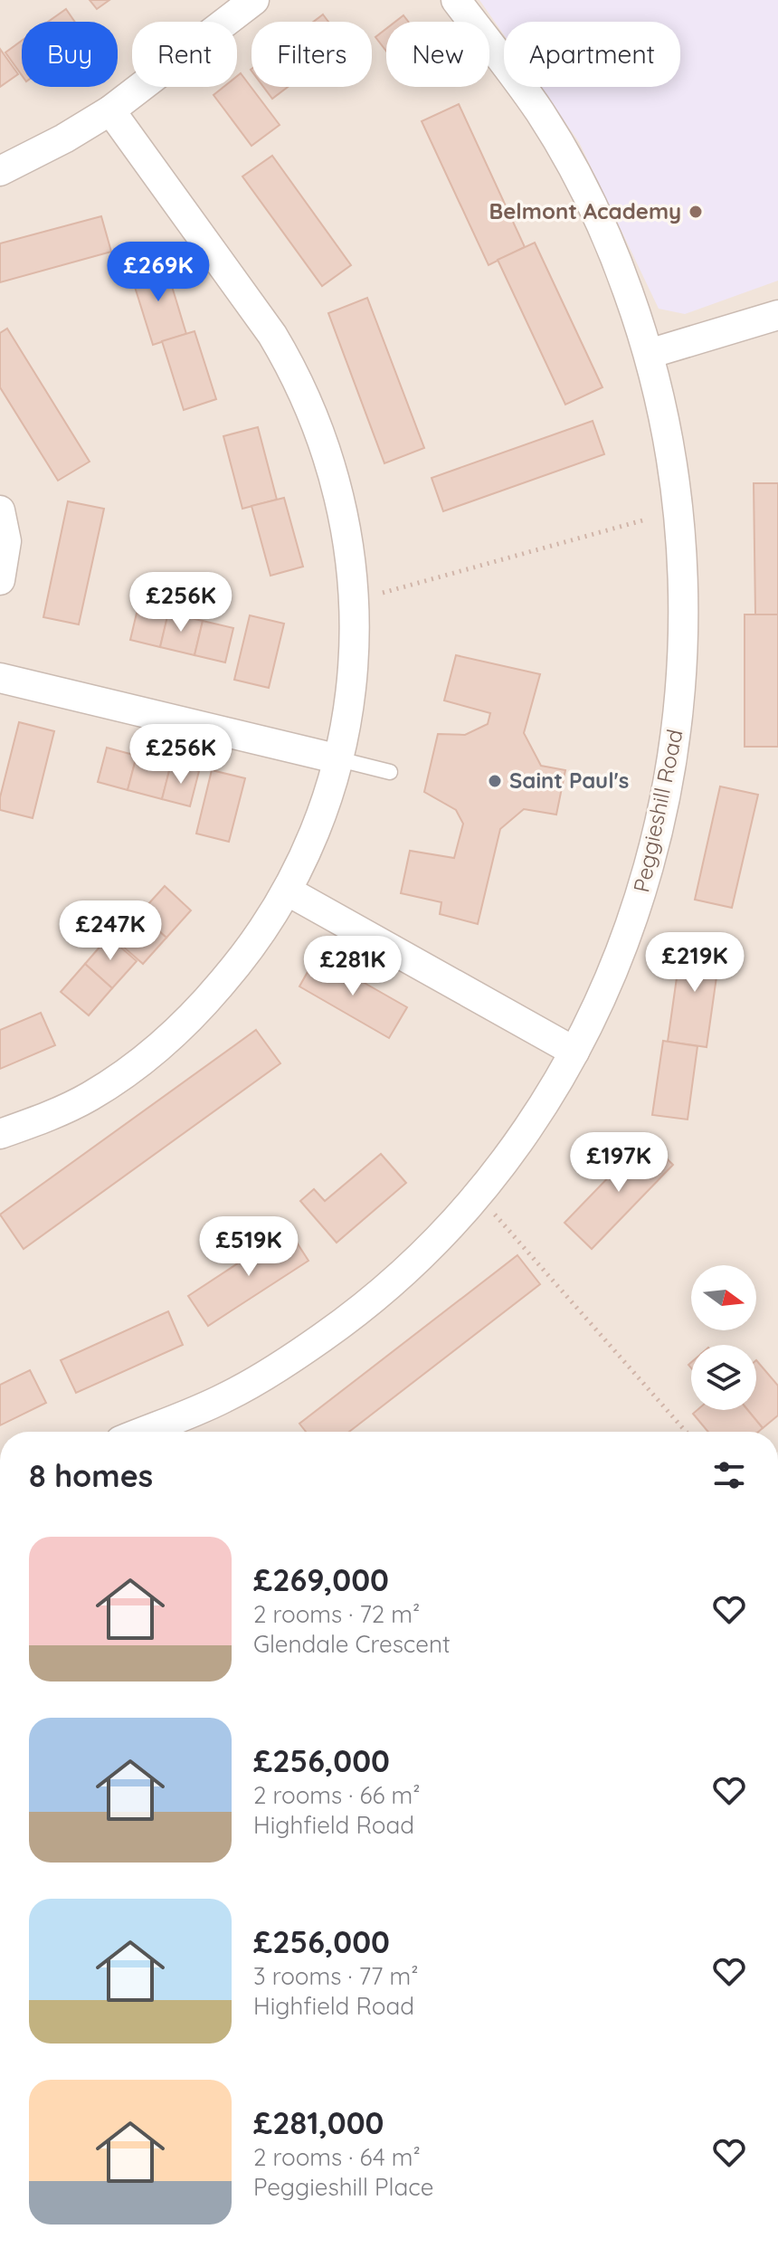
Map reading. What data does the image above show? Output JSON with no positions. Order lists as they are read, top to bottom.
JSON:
{
  "streets": {
    "street": ["Peggieshill Road"]
  },
  "places": ["Belmont Academy", "Saint Paul's"],
  "north": "right",
  "page": {
    "chip": [
      "Buy",
      "Rent",
      "Filters",
      "New",
      "Apartment"
    ],
    "price": [
      "£269K",
      "£256K",
      "£256K",
      "£247K",
      "£219K",
      "£281K",
      "£197K",
      "£519K"
    ],
    "heading": "8 homes",
    "list": [
      {
        "name": "£269,000",
        "note": "2 rooms · 72 m² · Glendale Crescent"
      },
      {
        "name": "£256,000",
        "note": "2 rooms · 66 m² · Highfield Road"
      },
      {
        "name": "£256,000",
        "note": "3 rooms · 77 m² · Highfield Road"
      },
      {
        "name": "£281,000",
        "note": "2 rooms · 64 m² · Peggieshill Place"
      }
    ]
  }
}
